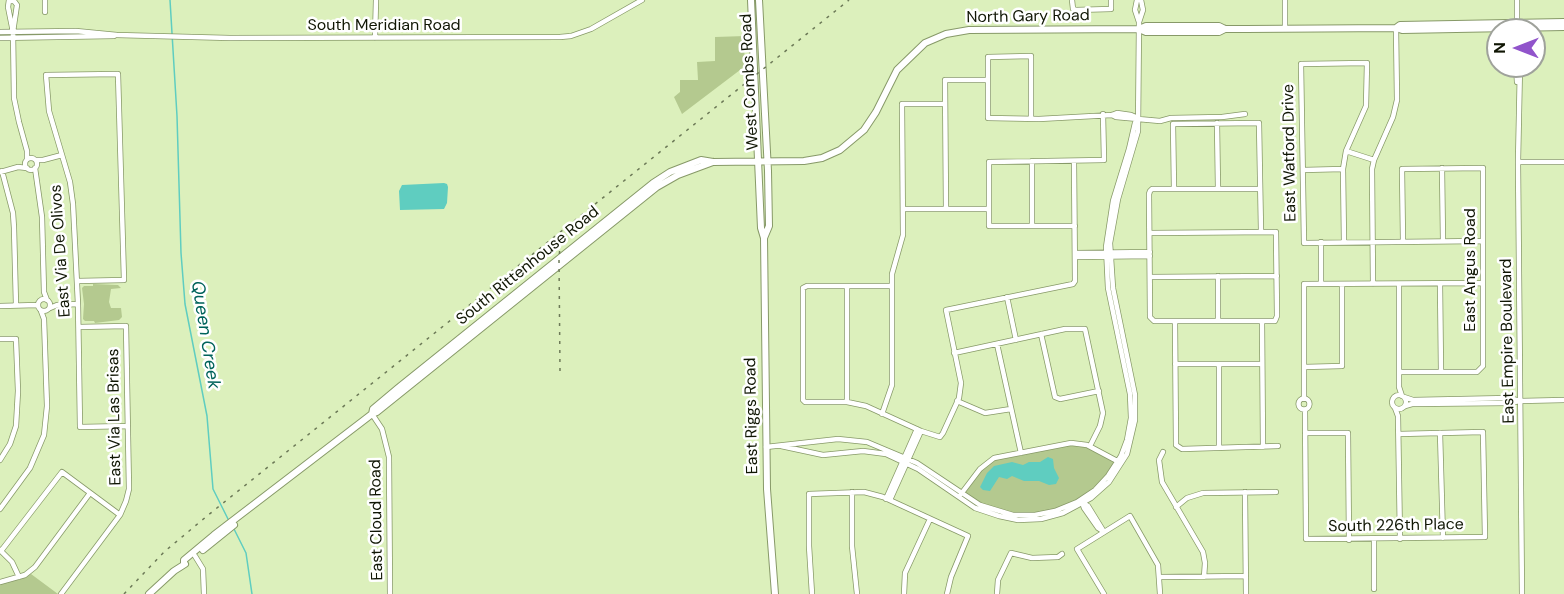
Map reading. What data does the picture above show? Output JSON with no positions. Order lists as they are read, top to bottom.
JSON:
{
  "streets": {
    "main road": [
      "North Gary Road",
      "West Combs Road",
      "South Rittenhouse Road",
      "East Riggs Road"
    ],
    "street": [
      "South Meridian Road",
      "East Watford Drive",
      "East Via De Olivos",
      "East Angus Road",
      "East Empire Boulevard",
      "East Via Las Brisas",
      "East Cloud Road",
      "South 226th Place"
    ]
  },
  "crossings": [
    ["North Gary Road", "West Combs Road"],
    ["North Gary Road", "South Rittenhouse Road"],
    ["North Gary Road", "East Riggs Road"],
    ["West Combs Road", "South Rittenhouse Road"],
    ["West Combs Road", "East Riggs Road"],
    ["East Via De Olivos", "East Via Las Brisas"],
    ["South Rittenhouse Road", "East Riggs Road"],
    ["South Rittenhouse Road", "East Cloud Road"]
  ],
  "water": ["Queen Creek"],
  "north": "left"
}
